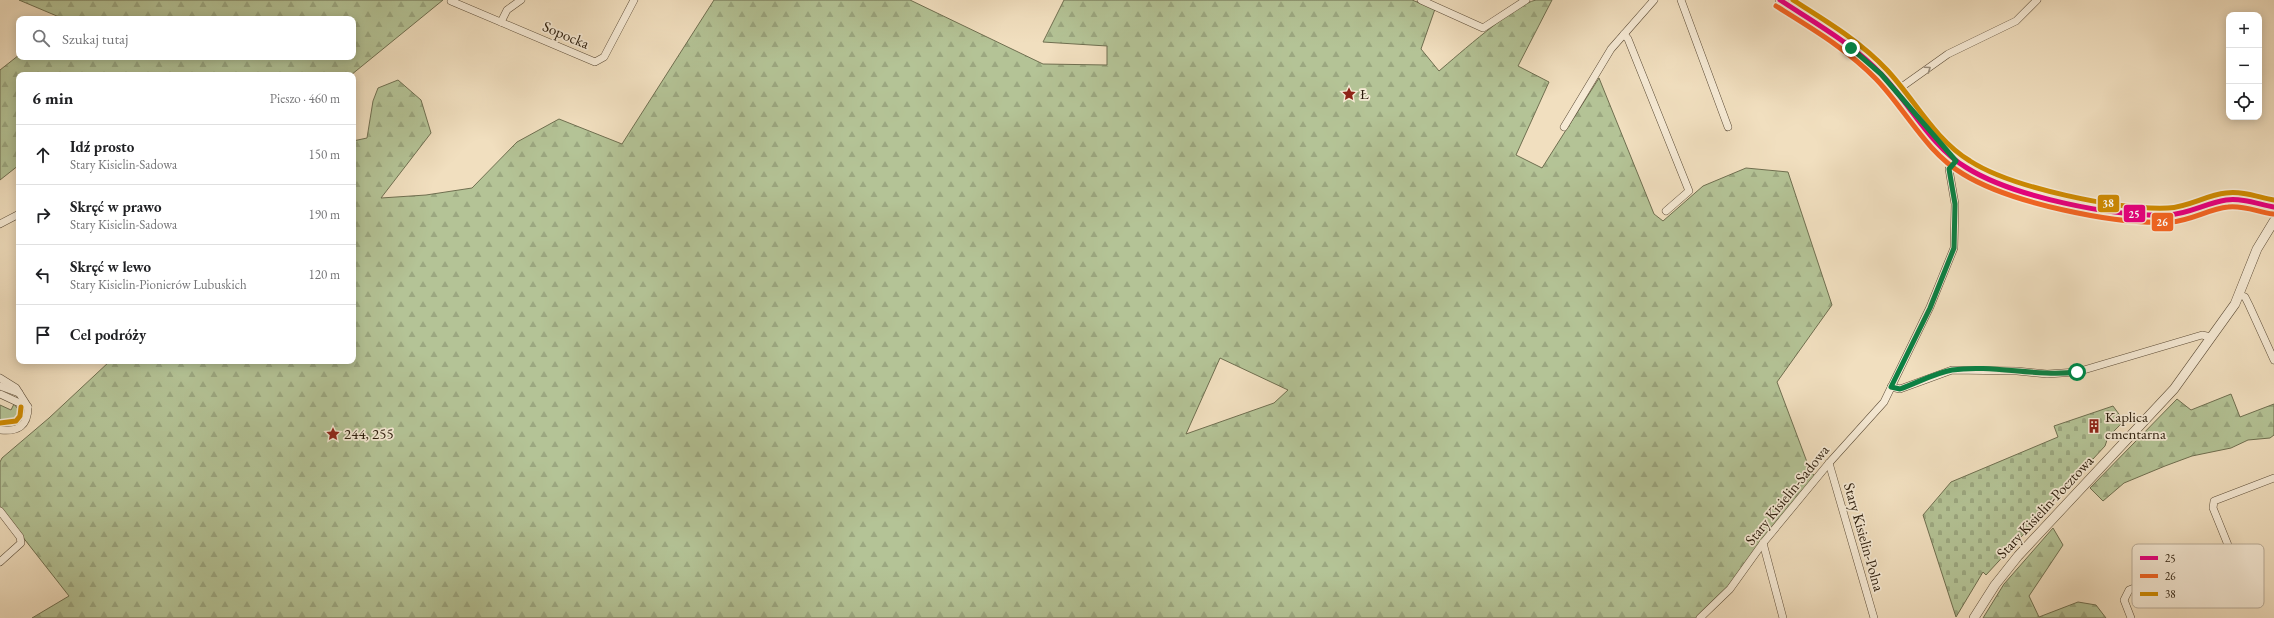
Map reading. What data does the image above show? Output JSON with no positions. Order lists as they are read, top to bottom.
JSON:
{
  "streets": {
    "street": [
      "Sopocka",
      "Stary Kisielin-Sadowa",
      "Stary Kisielin-Pocztowa",
      "Stary Kisielin-Polna"
    ]
  },
  "crossings": [
    ["Stary Kisielin-Sadowa", "Stary Kisielin-Polna"]
  ],
  "places": {
    "place": ["Ł", "244, 255"],
    "building": ["Kaplica cmentarna"]
  },
  "lines": ["transit line 25", "transit line 38", "transit line 26"],
  "legend": ["25", "26", "38"],
  "page": {
    "map_buttons": ["+", "−"],
    "search": "Szukaj tutaj",
    "heading": ["6 min", "Pieszo · 460 m"],
    "list": [
      ["Idź prosto", "Stary Kisielin-Sadowa", "150 m"],
      ["Skręć w prawo", "Stary Kisielin-Sadowa", "190 m"],
      ["Skręć w lewo", "Stary Kisielin-Pionierów Lubuskich", "120 m"],
      "Cel podróży"
    ]
  }
}
